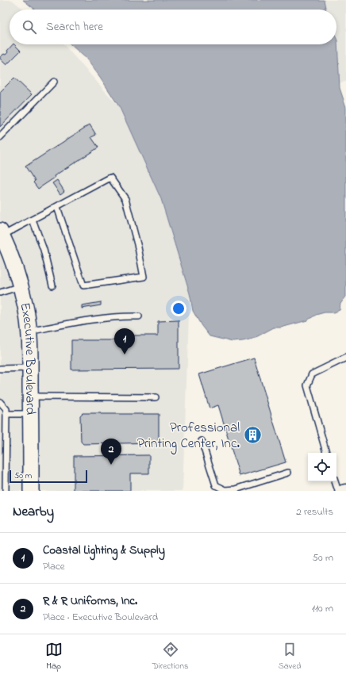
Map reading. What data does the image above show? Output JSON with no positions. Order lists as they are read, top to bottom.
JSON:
{
  "streets": {
    "street": ["Executive Boulevard"]
  },
  "places": {
    "building": ["Professional Printing Center, Inc."]
  },
  "scale_bar": "50 m",
  "page": {
    "search": "Search here",
    "pins": ["1", "2"],
    "scale": "50 m",
    "heading": ["Nearby", "2 results"],
    "list": [
      {
        "mark": "1",
        "name": "Coastal Lighting & Supply",
        "note": "Place",
        "value": "50 m"
      },
      {
        "mark": "2",
        "name": "R & R Uniforms, Inc.",
        "note": "Place · Executive Boulevard",
        "value": "110 m"
      }
    ],
    "nav": ["Map", "Directions", "Saved"]
  }
}
